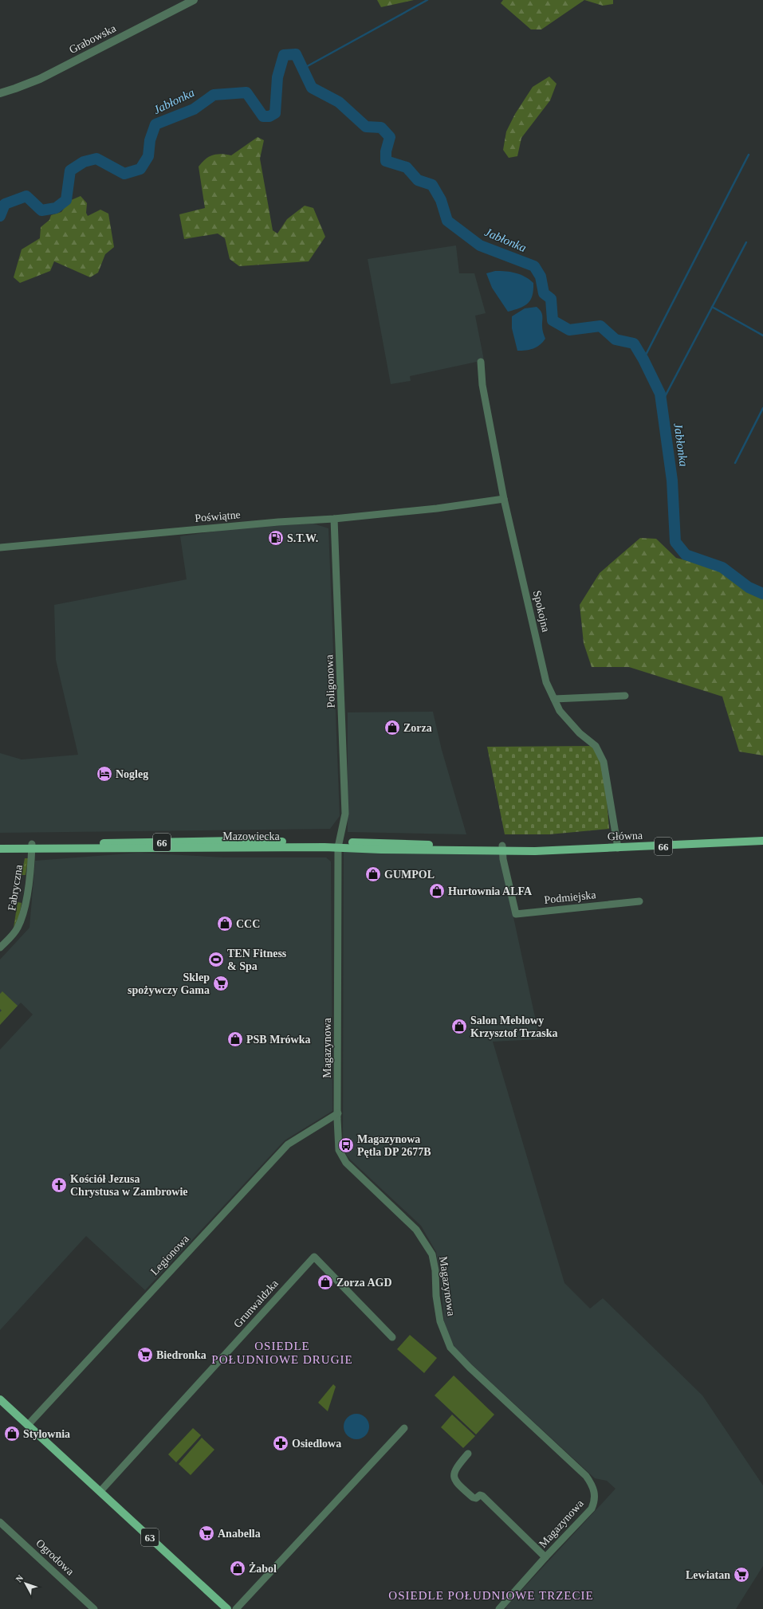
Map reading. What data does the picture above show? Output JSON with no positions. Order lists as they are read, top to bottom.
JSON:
{
  "streets": {
    "main road": [
      "Mazowiecka",
      "Główna",
      "66",
      "63"
    ],
    "street": [
      "Grabowska",
      "Poświątne",
      "Spokojna",
      "Poligonowa",
      "Fabryczna",
      "Podmiejska",
      "Magazynowa",
      "Legionowa",
      "Grunwaldzka",
      "Ogrodowa"
    ]
  },
  "crossings": [
    ["Poświątne", "Spokojna"],
    ["Poświątne", "Poligonowa"],
    ["Spokojna", "Główna"],
    ["Poligonowa", "Mazowiecka"],
    ["Poligonowa", "Magazynowa"],
    ["Mazowiecka", "Główna"],
    ["Mazowiecka", "Fabryczna"],
    ["Mazowiecka", "Podmiejska"],
    ["Mazowiecka", "Magazynowa"],
    ["Główna", "Podmiejska"],
    ["Magazynowa", "Legionowa"],
    ["Legionowa", "63"],
    ["Grunwaldzka", "63"]
  ],
  "districts": ["OSIEDLE POŁUDNIOWE DRUGIE", "OSIEDLE POŁUDNIOWE TRZECIE"],
  "water": ["Jabłonka"],
  "places": {
    "fuel station": ["S.T.W."],
    "shop": [
      "Zorza",
      "GUMPOL",
      "Hurtownia ALFA",
      "CCC",
      "Salon Meblowy Krzysztof Trzaska",
      "PSB Mrówka",
      "Zorza AGD",
      "Stylownia",
      "Żabol"
    ],
    "hotel": ["Nogleg"],
    "sports": ["TEN Fitness & Spa"],
    "supermarket": [
      "Sklep spożywczy Gama",
      "Biedronka",
      "Anabella",
      "Lewiatan"
    ],
    "bus stop": ["Magazynowa Pętla DP 2677B"],
    "church": ["Kościół Jezusa Chrystusa w Zambrowie"],
    "pharmacy": ["Osiedlowa"]
  },
  "north": "top left"
}
